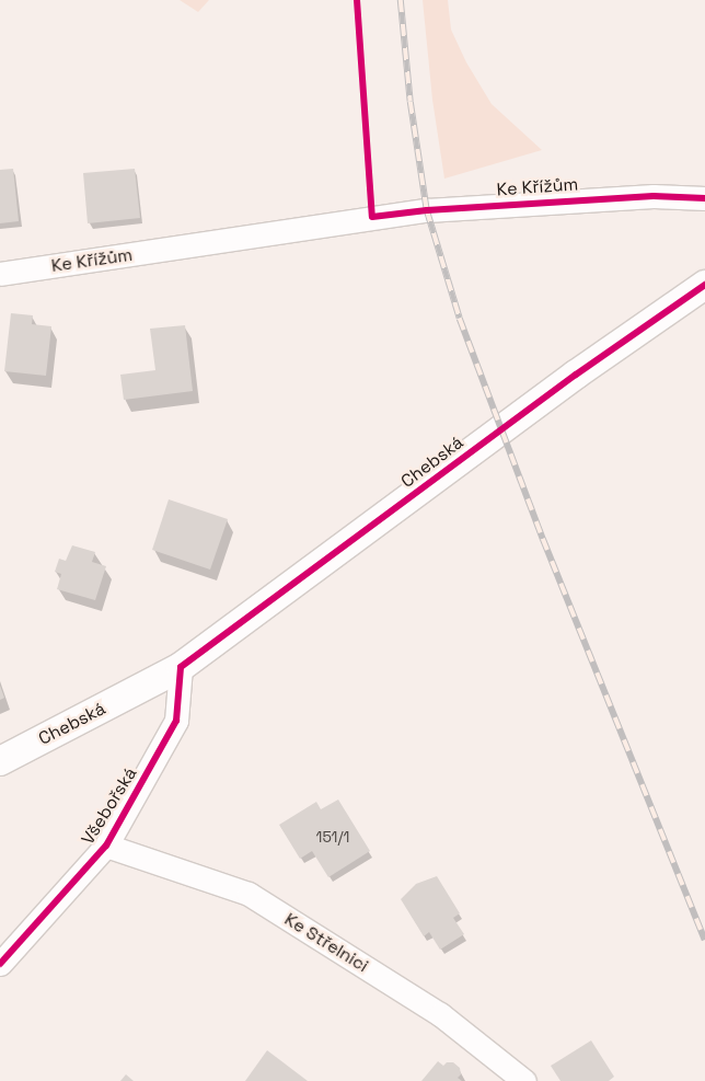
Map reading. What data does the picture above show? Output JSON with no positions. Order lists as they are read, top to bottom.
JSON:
{
  "streets": {
    "street": [
      "Ke Křížům",
      "Chebská",
      "Všebořská",
      "Ke Střelnici"
    ]
  },
  "crossings": [
    ["Chebská", "Všebořská"],
    ["Všebořská", "Ke Střelnici"]
  ],
  "house_numbers": ["151/1"]
}
